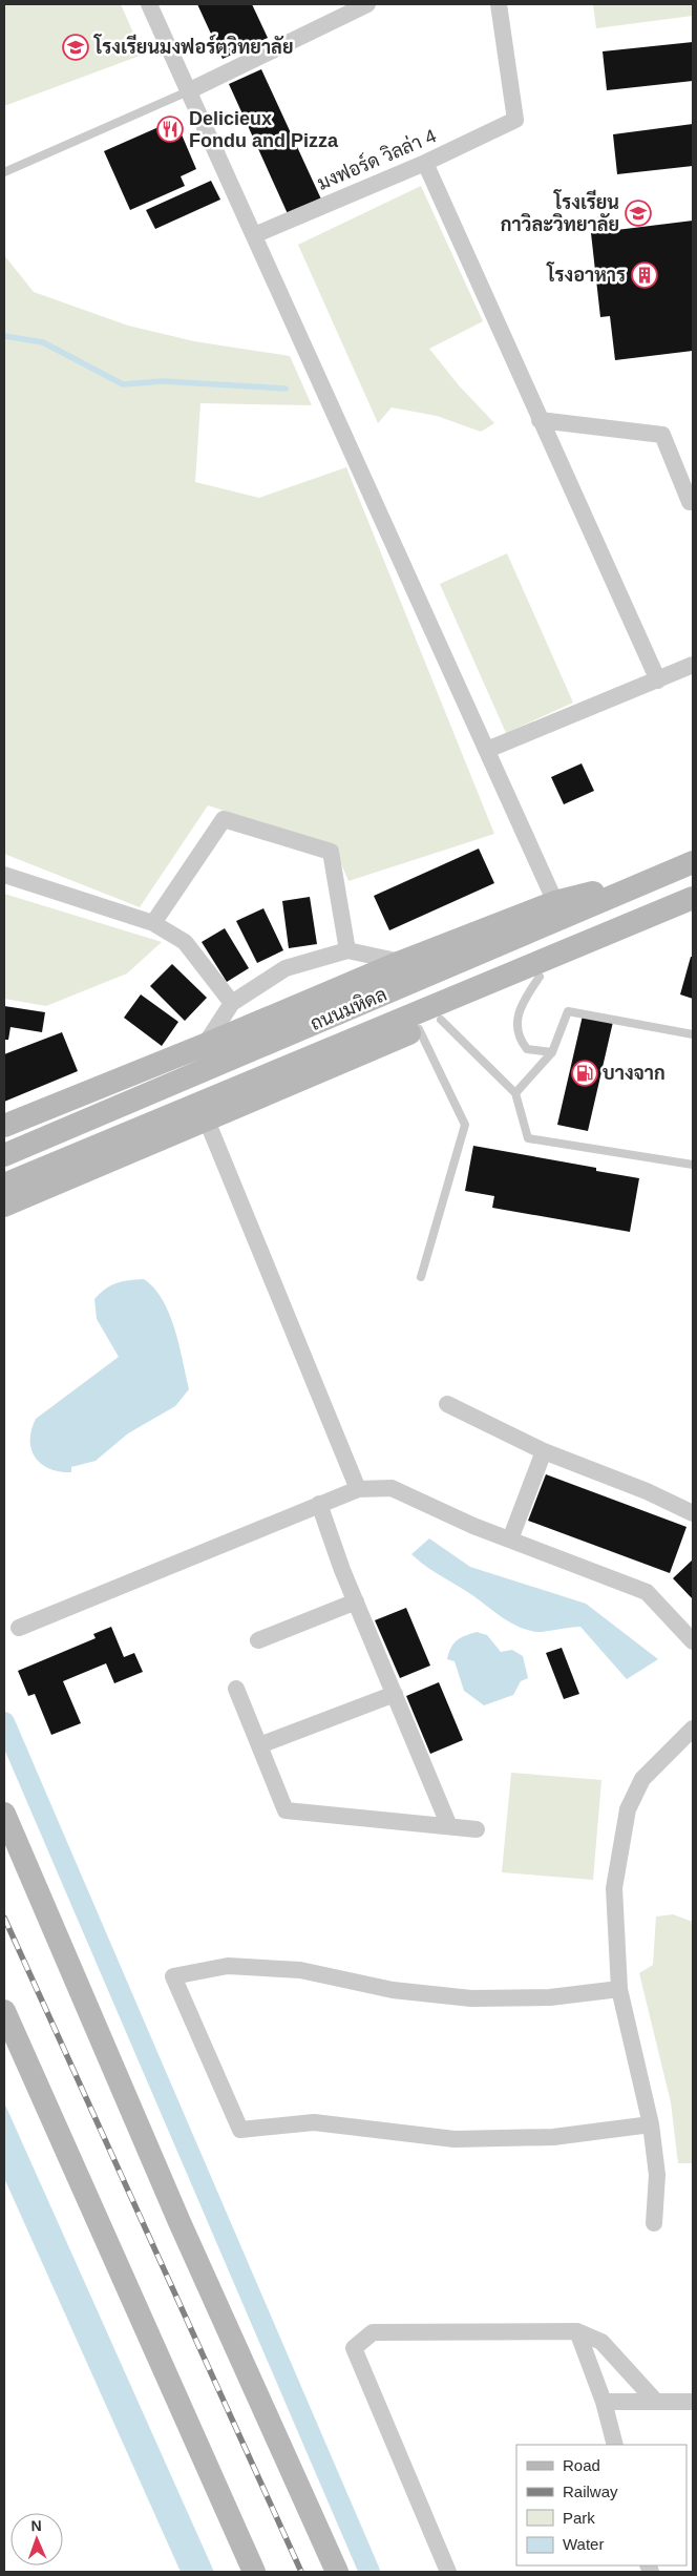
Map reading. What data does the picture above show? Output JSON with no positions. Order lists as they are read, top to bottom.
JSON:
{
  "streets": {
    "main road": ["ถนนมหิดล"],
    "street": ["มงฟอร์ด วิลล่า 4"]
  },
  "places": {
    "school or university": ["โรงเรียนมงฟอร์ตวิทยาลัย", "โรงเรียน กาวิละวิทยาลัย"],
    "restaurant": ["Delicieux Fondu and Pizza"],
    "building": ["โรงอาหาร"],
    "fuel station": ["บางจาก"]
  },
  "legend": [
    "Road",
    "Railway",
    "Park",
    "Water"
  ],
  "north": "top"
}
